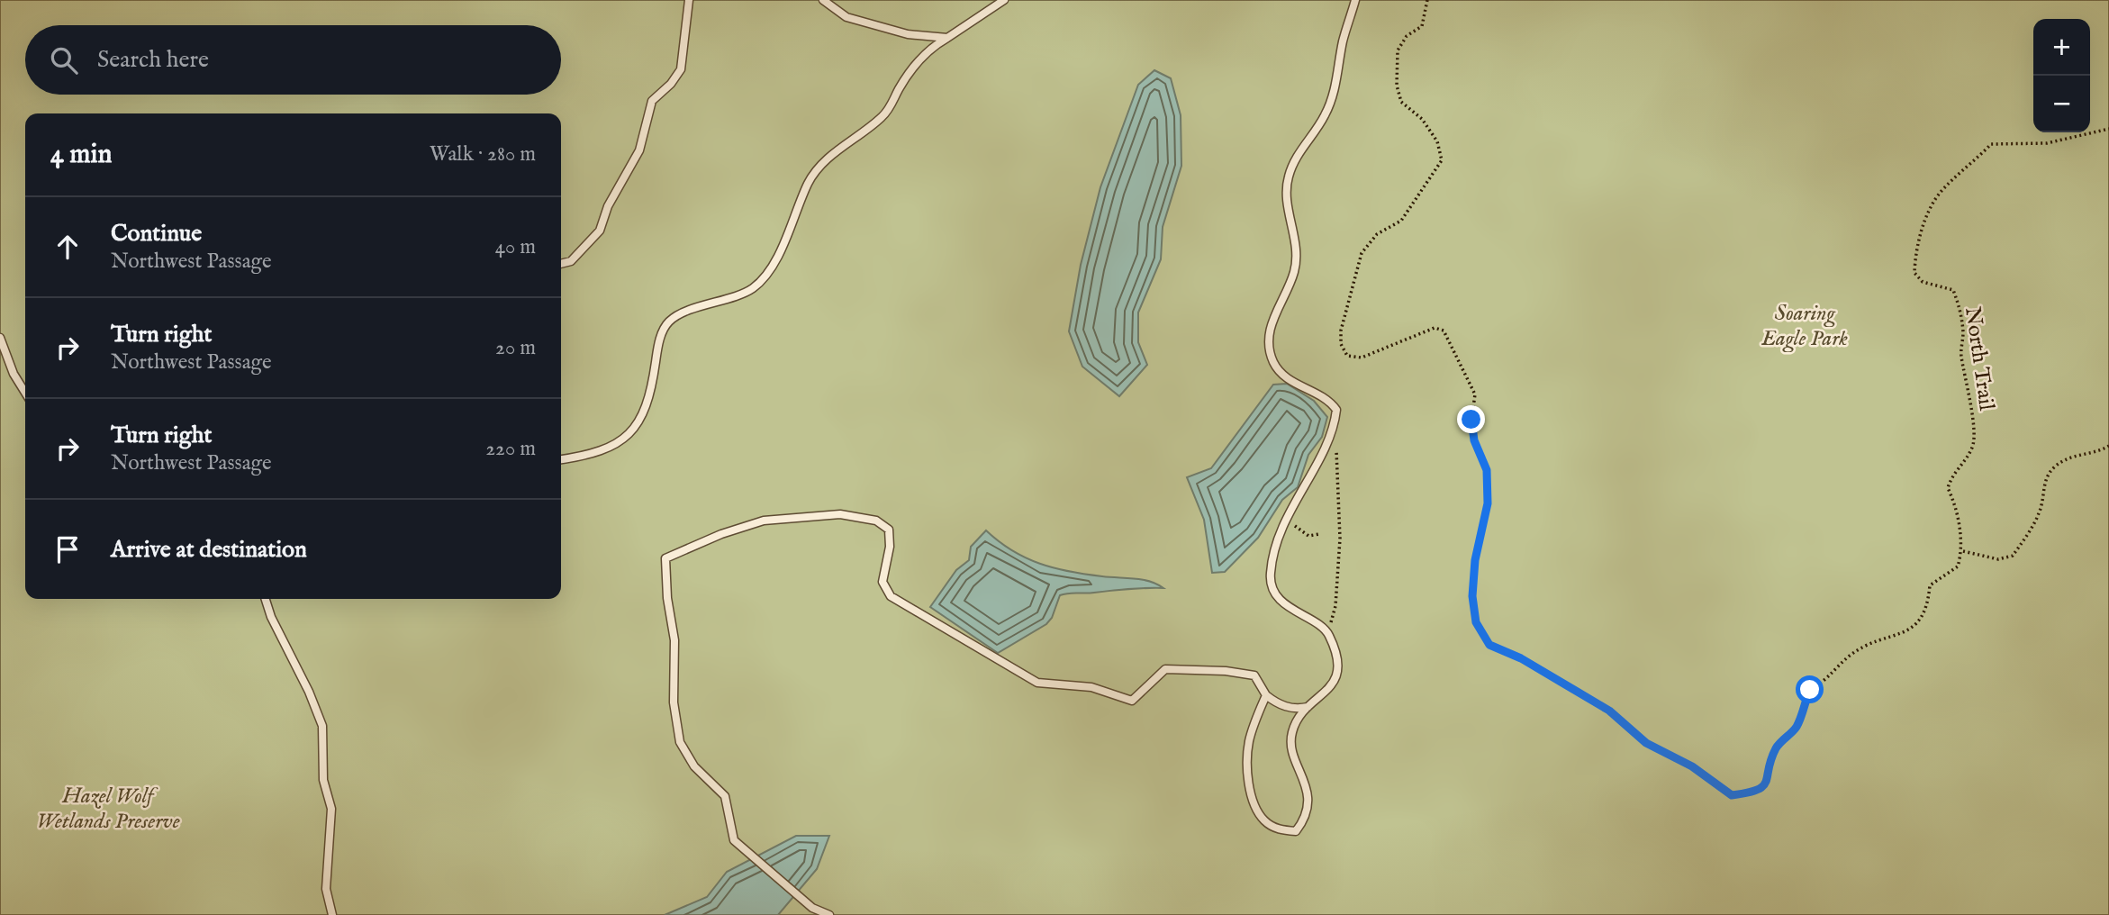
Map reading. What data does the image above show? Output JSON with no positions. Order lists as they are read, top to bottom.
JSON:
{
  "streets": {
    "path": ["North Trail"]
  },
  "parks": ["Soaring Eagle Park", "Hazel Wolf Wetlands Preserve"],
  "page": {
    "map_buttons": ["+", "−"],
    "search": "Search here",
    "heading": ["4 min", "Walk · 280 m"],
    "list": [
      ["Continue", "Northwest Passage", "40 m"],
      ["Turn right", "Northwest Passage", "20 m"],
      ["Turn right", "Northwest Passage", "220 m"],
      "Arrive at destination"
    ]
  }
}
